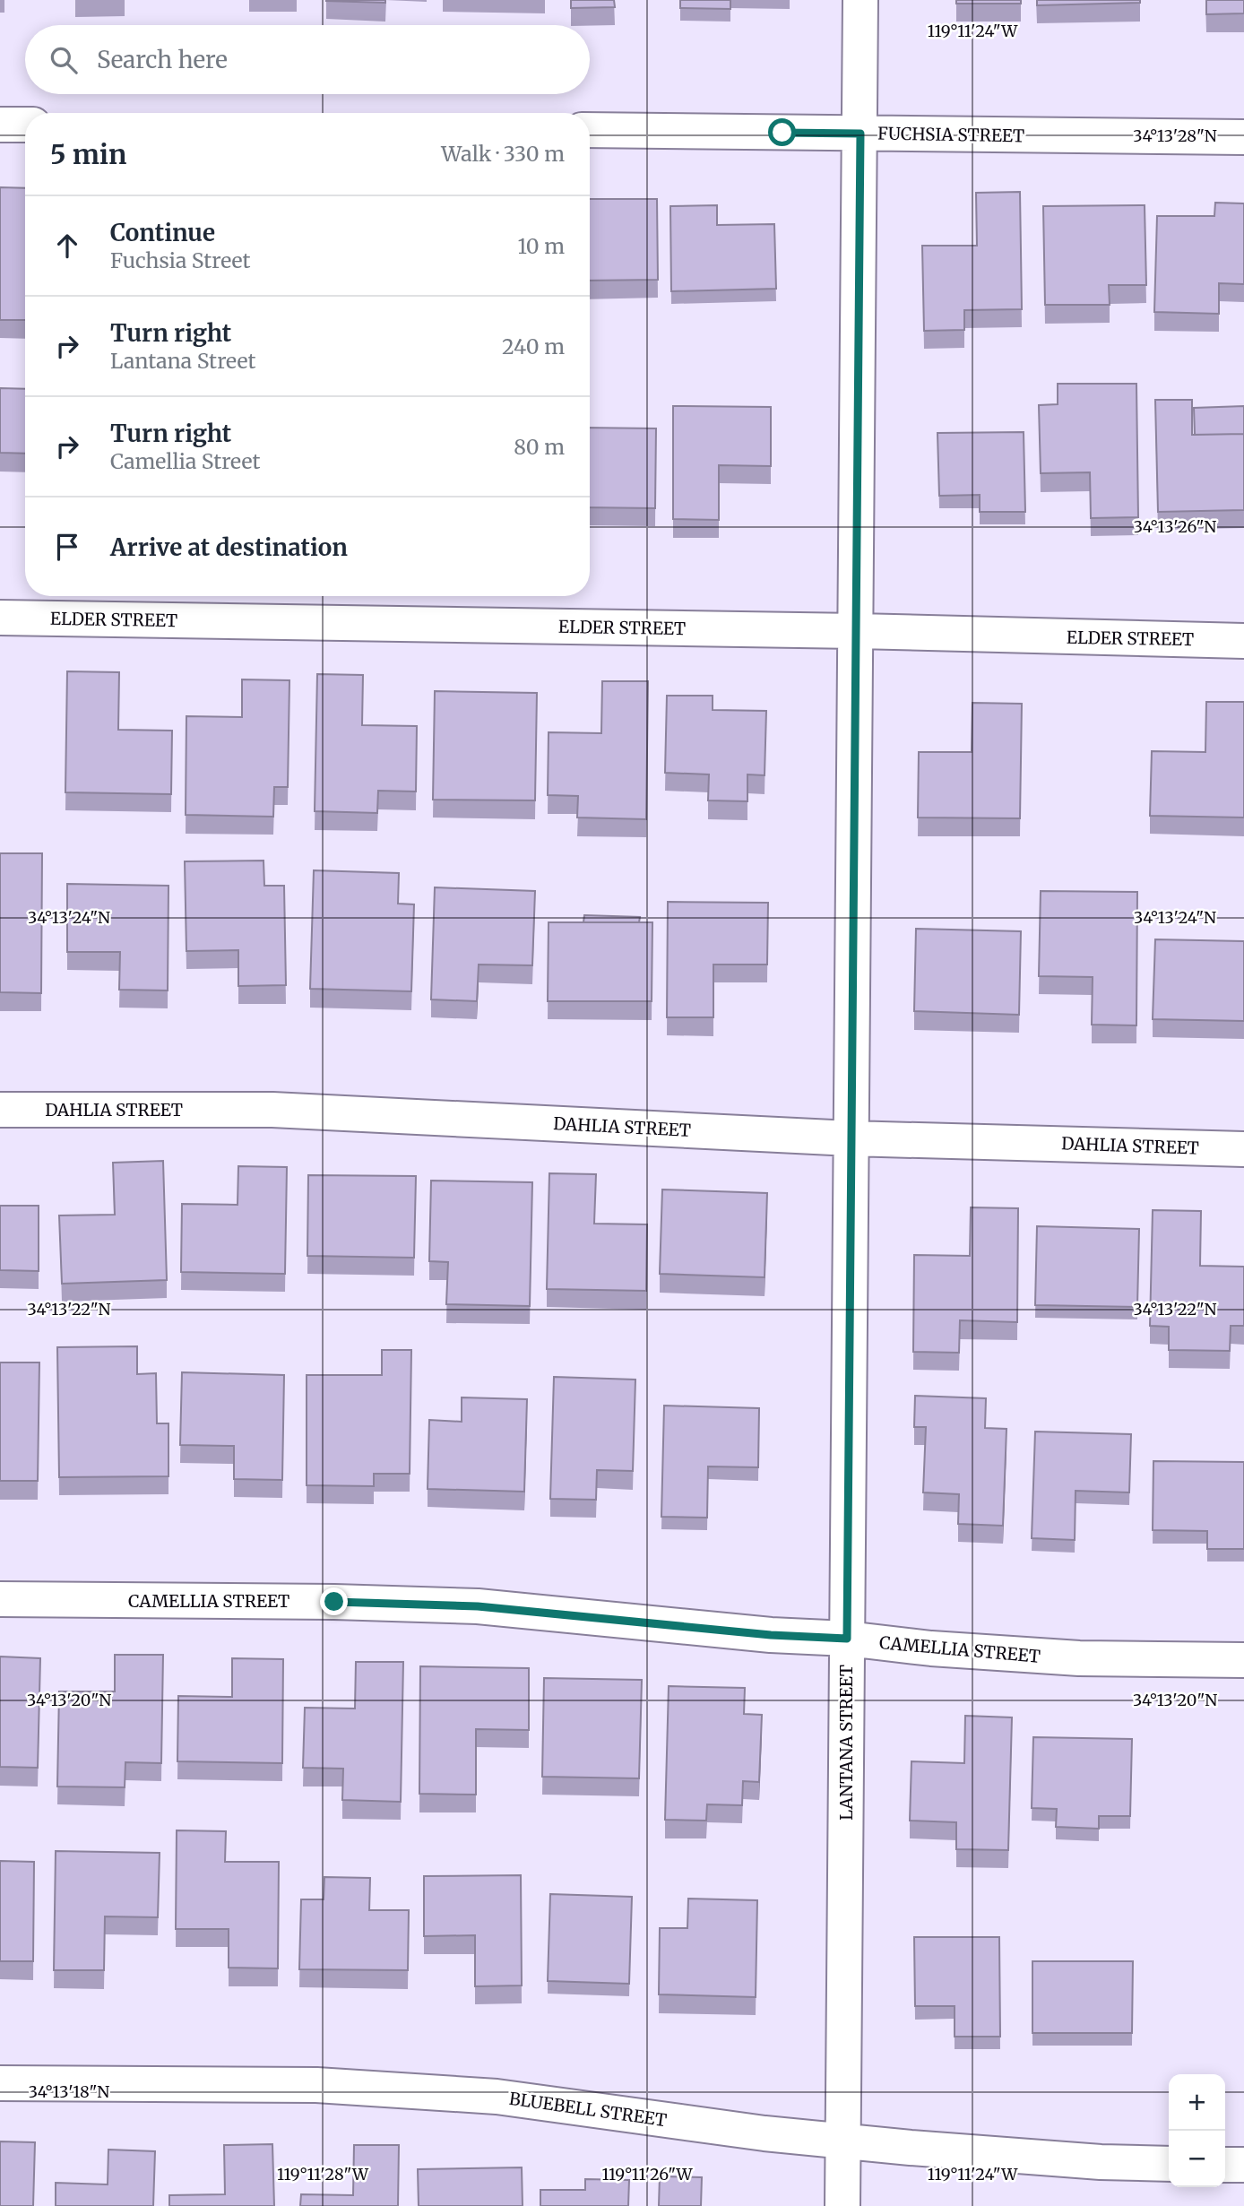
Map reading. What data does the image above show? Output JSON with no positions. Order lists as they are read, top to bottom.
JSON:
{
  "streets": {
    "street": [
      "FUCHSIA STREET",
      "ELDER STREET",
      "DAHLIA STREET",
      "CAMELLIA STREET",
      "LANTANA STREET",
      "BLUEBELL STREET"
    ]
  },
  "crossings": [
    ["FUCHSIA STREET", "LANTANA STREET"],
    ["ELDER STREET", "LANTANA STREET"],
    ["DAHLIA STREET", "LANTANA STREET"],
    ["CAMELLIA STREET", "LANTANA STREET"],
    ["LANTANA STREET", "BLUEBELL STREET"]
  ],
  "page": {
    "search": "Search here",
    "heading": ["5 min", "Walk · 330 m"],
    "list": [
      ["Continue", "Fuchsia Street", "10 m"],
      ["Turn right", "Lantana Street", "240 m"],
      ["Turn right", "Camellia Street", "80 m"],
      "Arrive at destination"
    ],
    "map_buttons": ["+", "−"]
  },
  "coordinates": [
    "119°11'24\"W",
    "34°13'28\"N",
    "34°13'26\"N",
    "34°13'24\"N",
    "34°13'22\"N",
    "34°13'20\"N",
    "34°13'18\"N",
    "119°11'28\"W",
    "119°11'26\"W"
  ]
}
